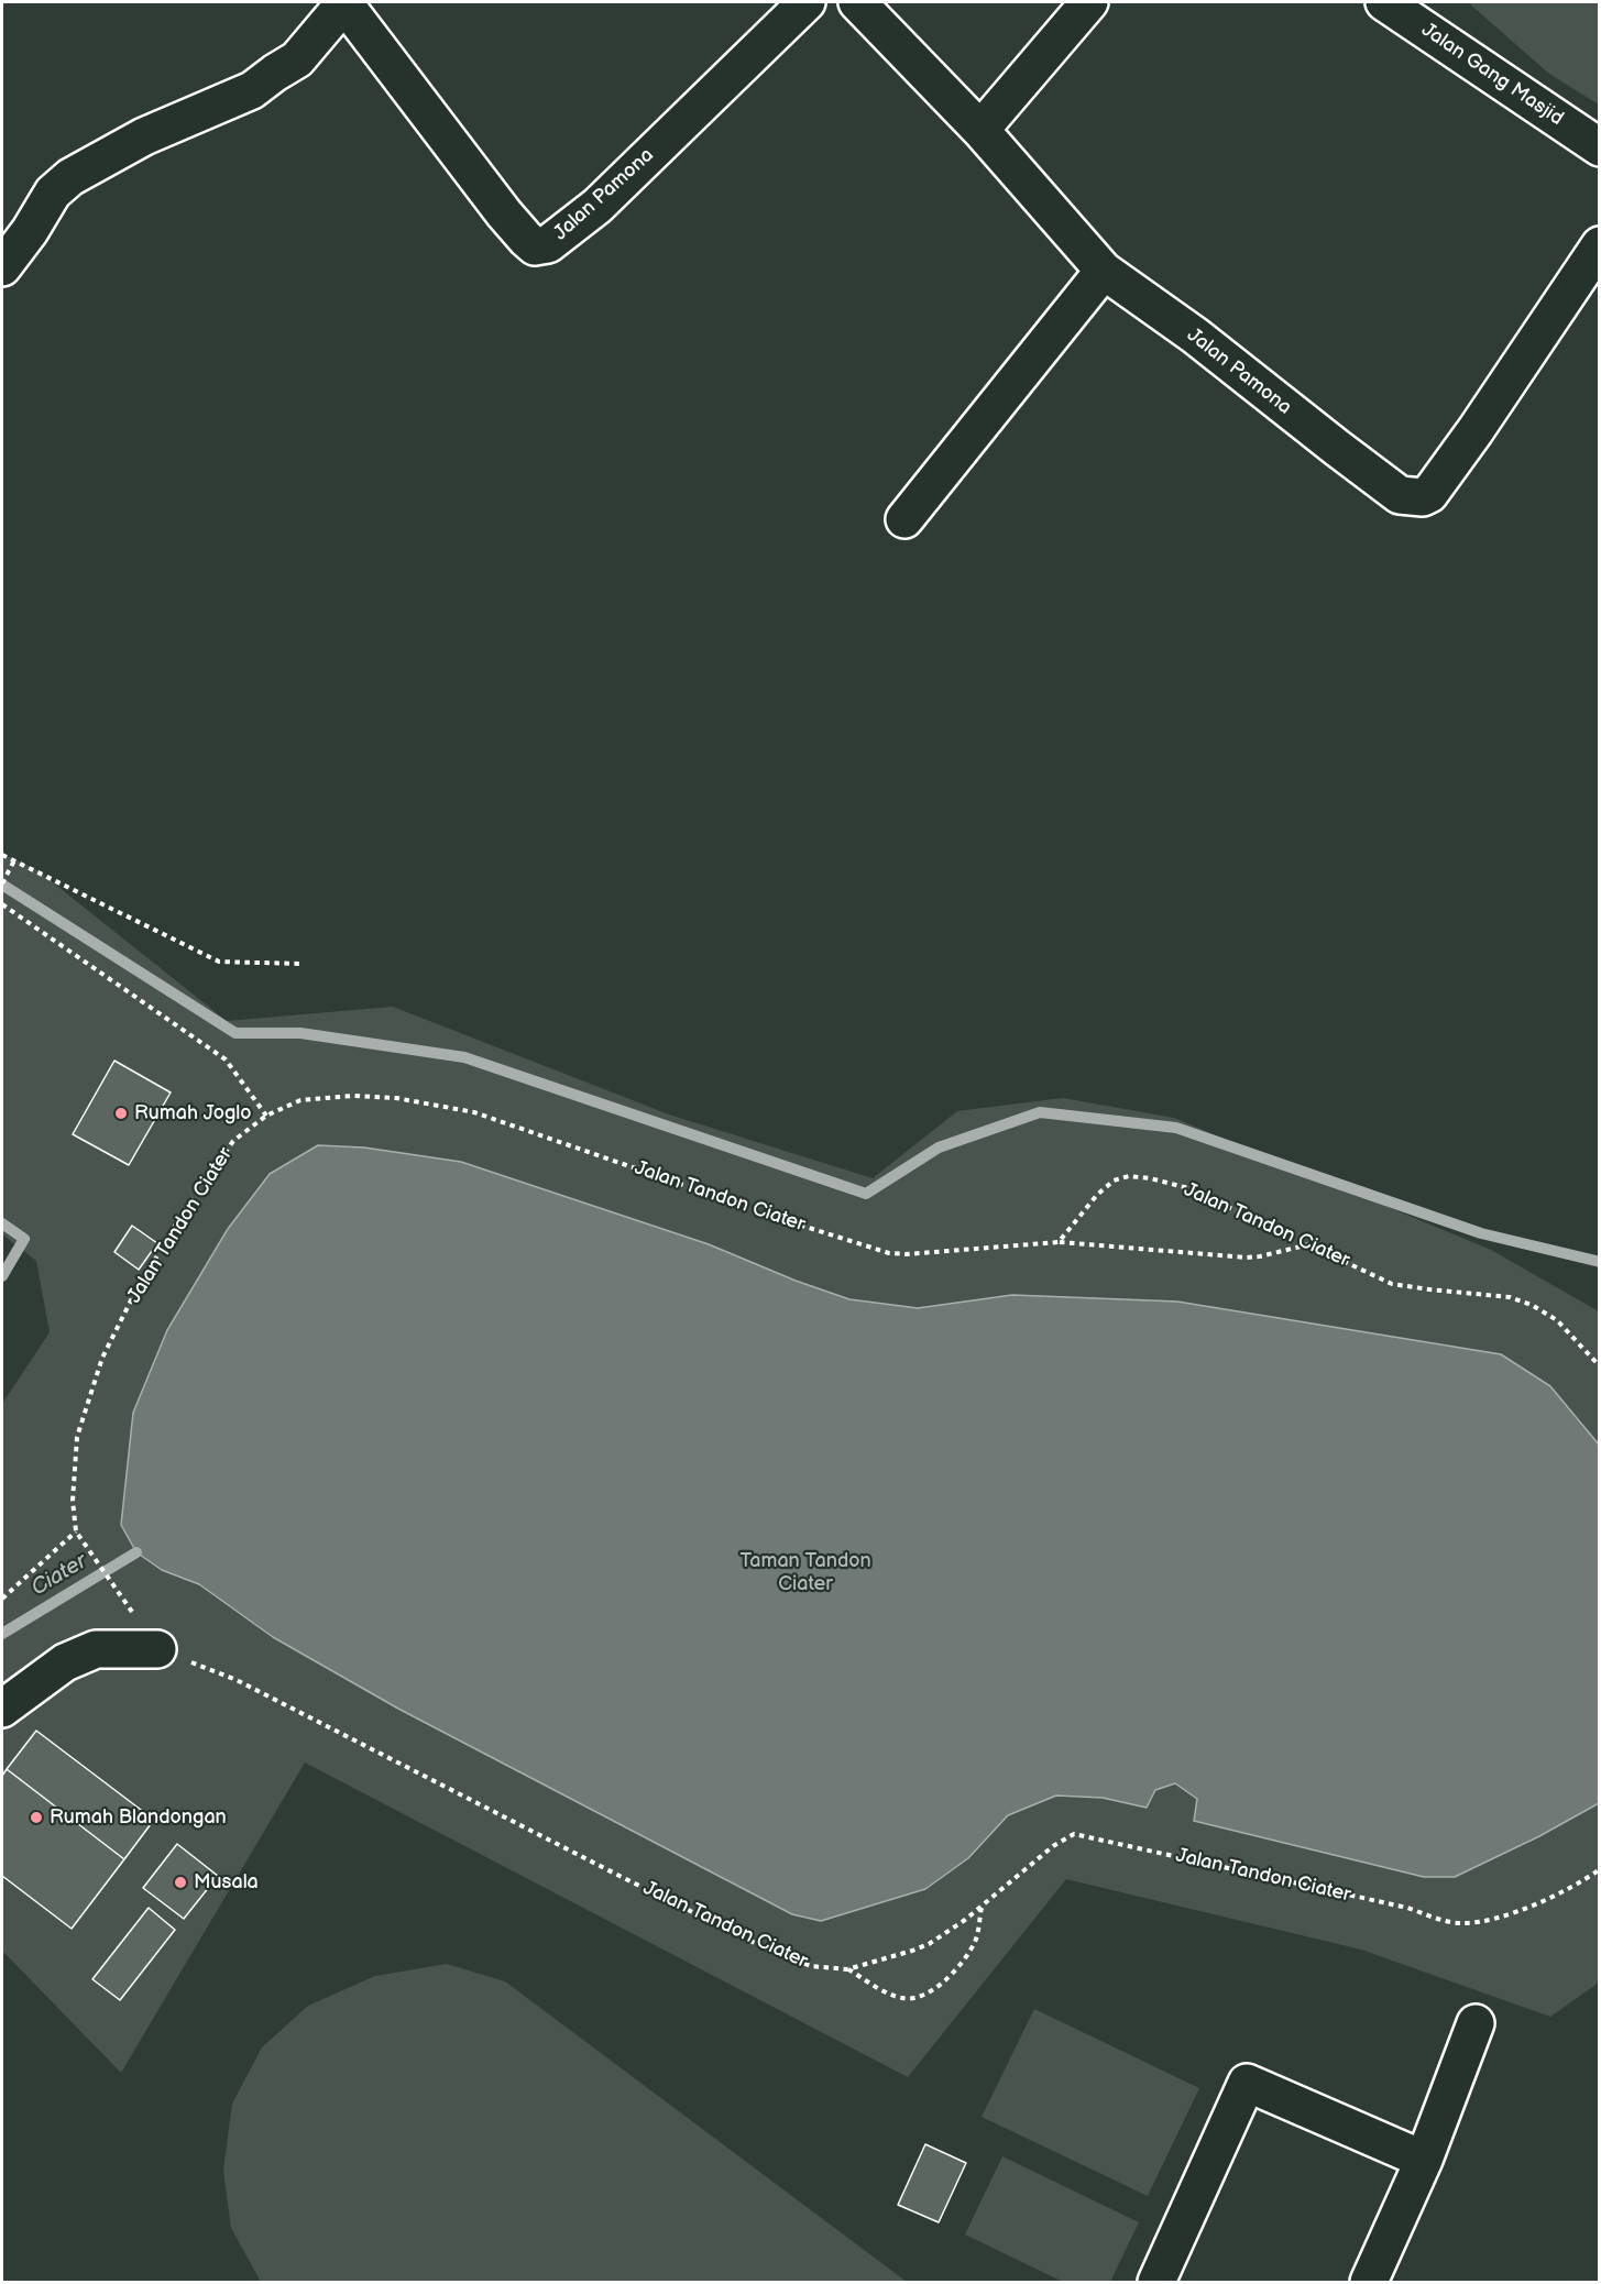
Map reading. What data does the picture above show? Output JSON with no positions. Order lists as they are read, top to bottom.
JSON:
{
  "streets": {
    "street": ["Jalan Gang Masjid", "Jalan Pamona"],
    "path": ["Jalan Tandon Ciater"]
  },
  "water": ["Ciater"],
  "parks": ["Taman Tandon Ciater"],
  "places": ["Rumah Joglo", "Rumah Blandongan", "Musala"]
}
